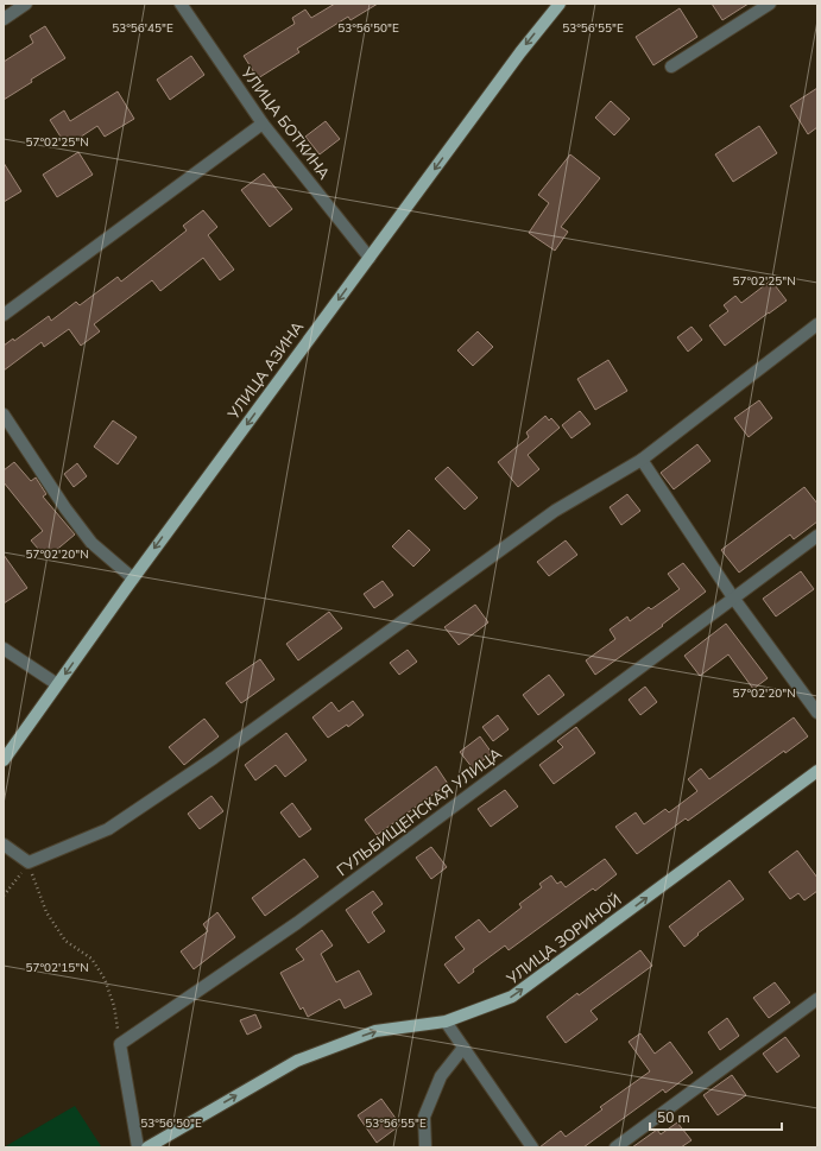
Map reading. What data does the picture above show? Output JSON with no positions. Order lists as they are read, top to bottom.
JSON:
{
  "streets": {
    "main road": ["УЛИЦА АЗИНА", "УЛИЦА ЗОРИНОЙ"],
    "street": ["УЛИЦА БОТКИНА", "ГУЛЬБИЩЕНСКАЯ УЛИЦА"]
  },
  "crossings": [
    ["УЛИЦА БОТКИНА", "УЛИЦА АЗИНА"]
  ],
  "one_way": ["УЛИЦА АЗИНА", "УЛИЦА ЗОРИНОЙ"],
  "scale_bar": "50 m",
  "coordinates": [
    "53°56'45\"E",
    "53°56'50\"E",
    "53°56'55\"E",
    "57°02'25\"N",
    "57°02'20\"N",
    "57°02'15\"N"
  ]
}
